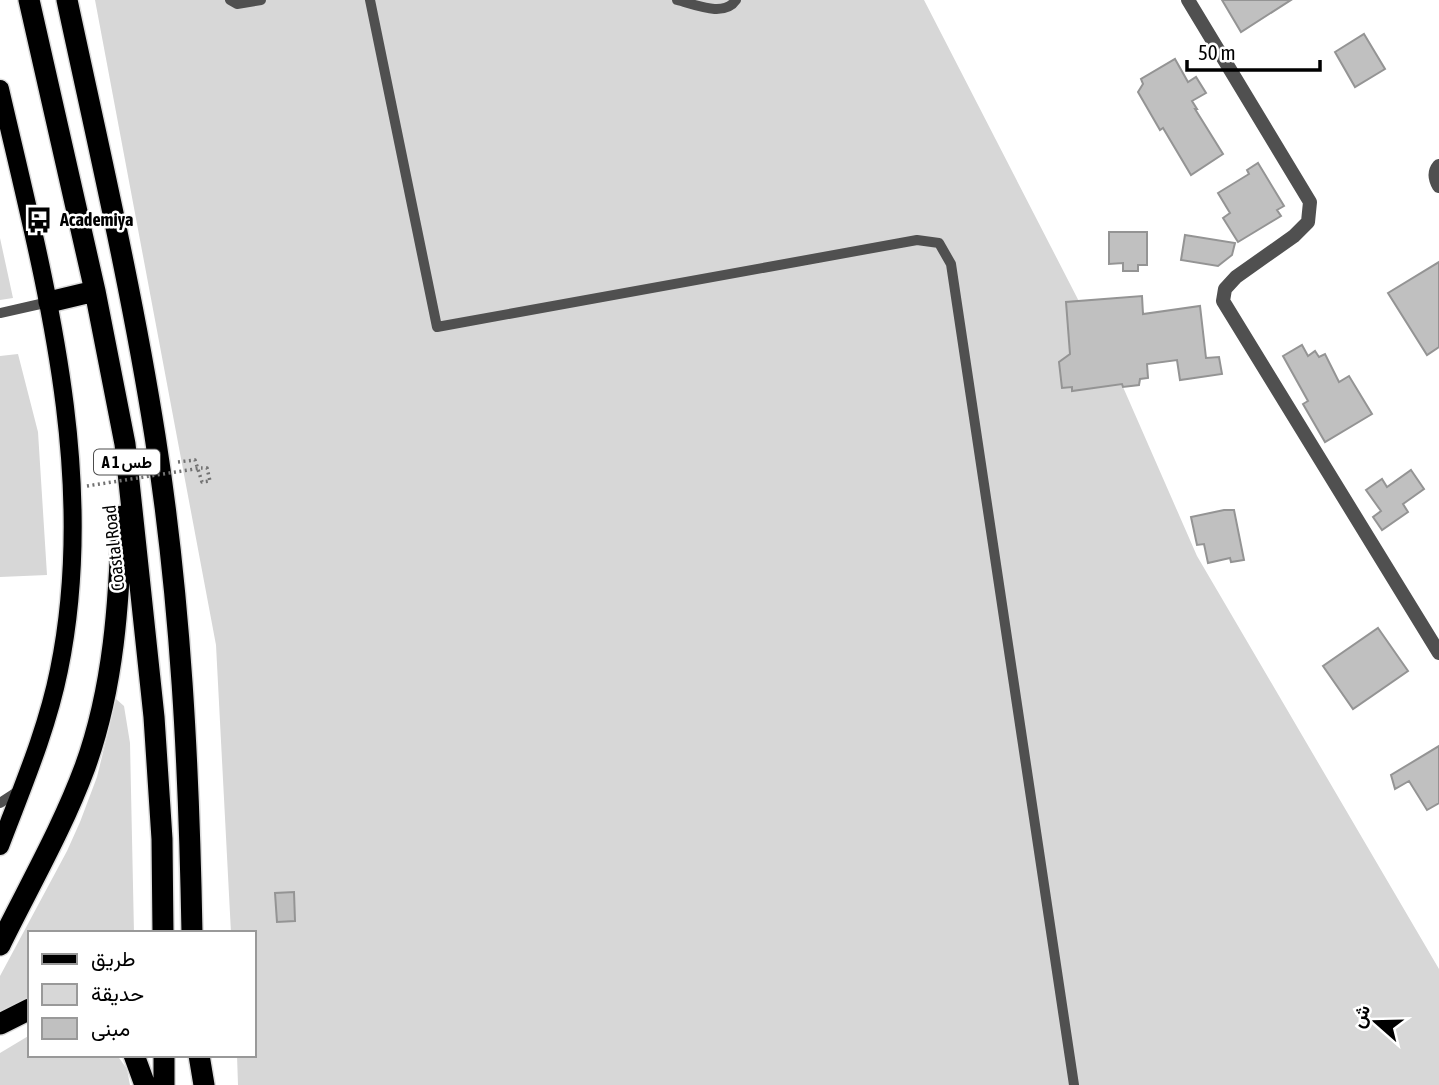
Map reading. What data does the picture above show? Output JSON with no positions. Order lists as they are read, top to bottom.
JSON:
{
  "streets": {
    "highway": ["A 1 طس", "Coastal Road"]
  },
  "places": {
    "bus stop": ["Academiya"]
  },
  "legend": ["طريق", "حديقة", "مبنى"],
  "scale_bar": "50 m",
  "north": "left"
}
